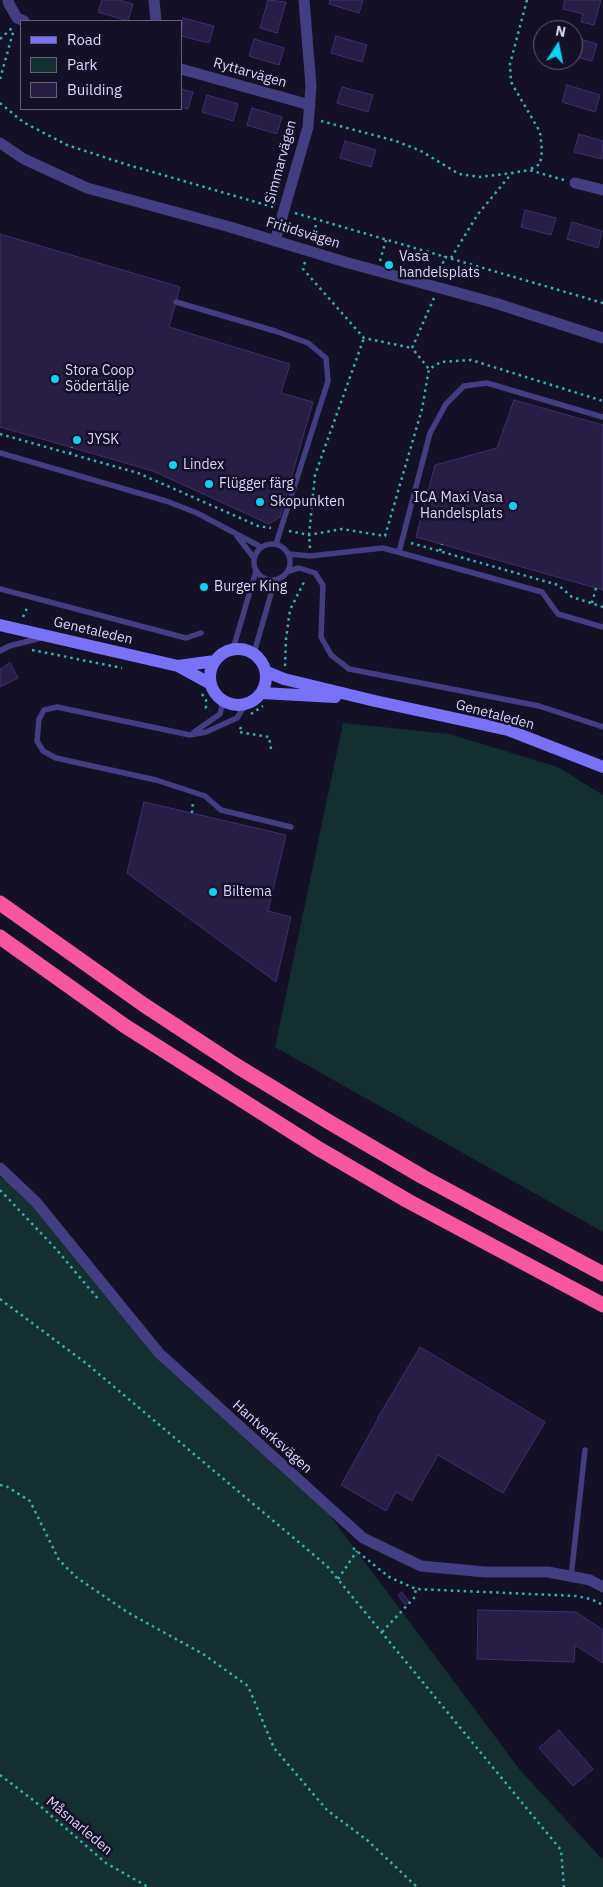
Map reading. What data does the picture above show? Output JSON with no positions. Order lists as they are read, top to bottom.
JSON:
{
  "streets": {
    "main road": ["Genetaleden"],
    "street": [
      "Ryttarvägen",
      "Simmarvägen",
      "Fritidsvägen",
      "Hantverksvägen"
    ],
    "path": ["Måsnarleden"]
  },
  "crossings": [
    ["Ryttarvägen", "Simmarvägen"],
    ["Simmarvägen", "Fritidsvägen"]
  ],
  "places": [
    "Vasa handelsplats",
    "Stora Coop Södertälje",
    "JYSK",
    "Lindex",
    "Flügger färg",
    "Skopunkten",
    "ICA Maxi Vasa Handelsplats",
    "Burger King",
    "Biltema"
  ],
  "legend": ["Road", "Park", "Building"],
  "north": "top"
}
